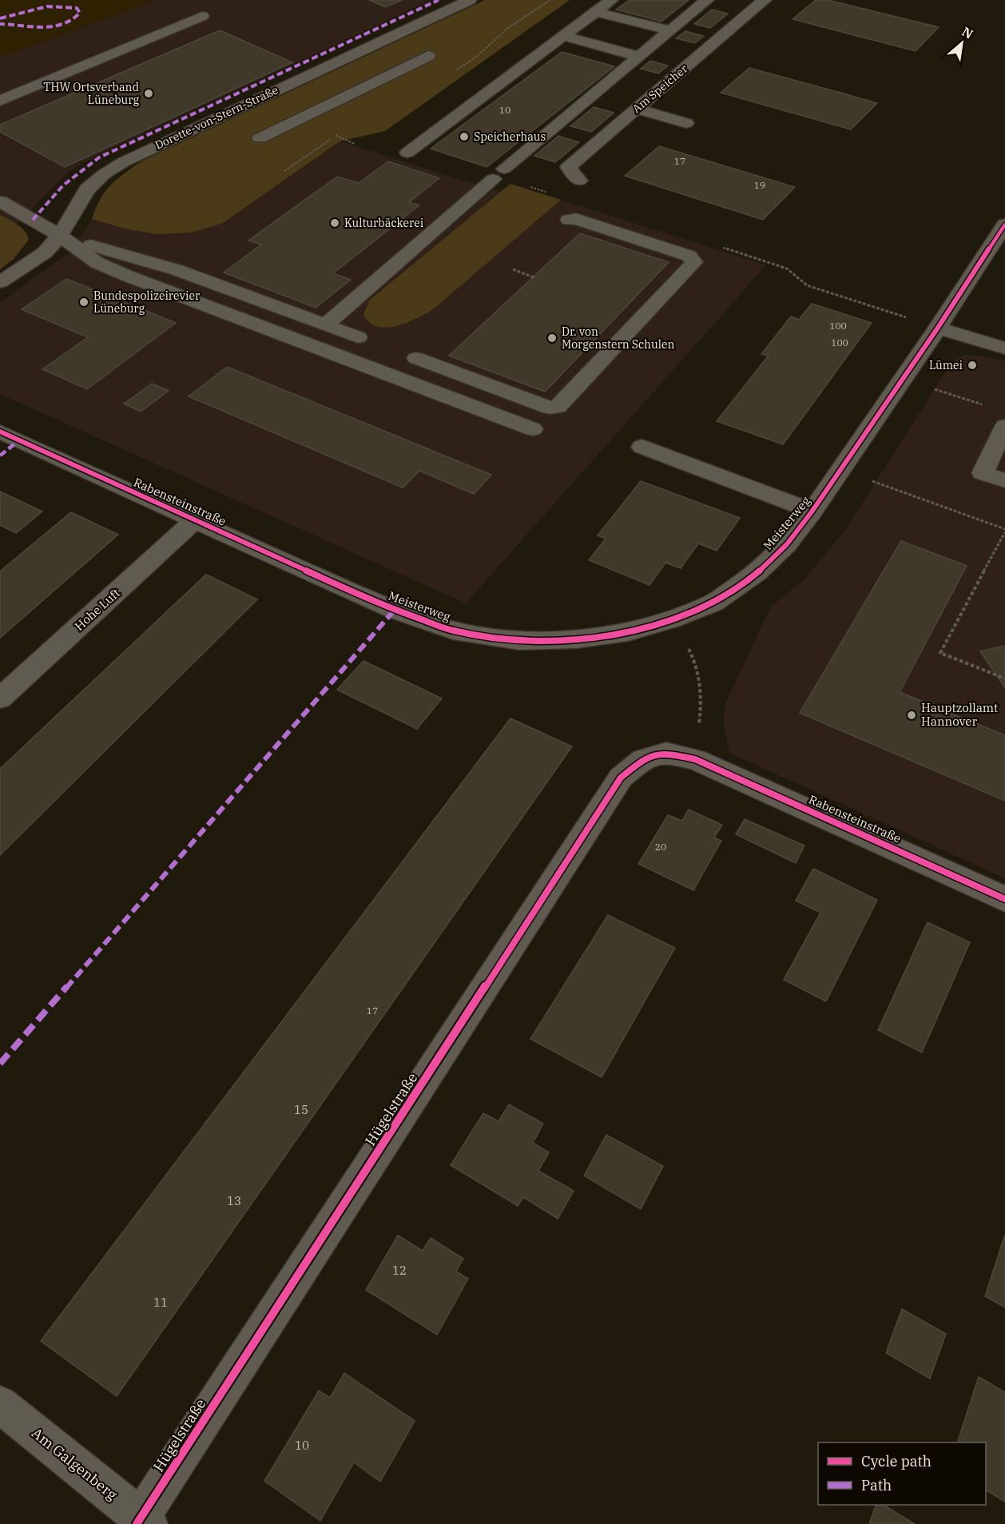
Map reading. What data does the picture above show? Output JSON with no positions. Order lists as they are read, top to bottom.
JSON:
{
  "streets": {
    "street": [
      "Am Speicher",
      "Dorette-von-Stern-Straße",
      "Rabensteinstraße",
      "Meisterweg",
      "Hohe Luft",
      "Hügelstraße",
      "Am Galgenberg"
    ]
  },
  "crossings": [
    ["Rabensteinstraße", "Meisterweg"],
    ["Rabensteinstraße", "Hohe Luft"],
    ["Rabensteinstraße", "Hügelstraße"],
    ["Hügelstraße", "Am Galgenberg"]
  ],
  "places": [
    "THW Ortsverband Lüneburg",
    "Speicherhaus",
    "Kulturbäckerei",
    "Bundespolizeirevier Lüneburg",
    "Dr. von Morgenstern Schulen",
    "Lümei",
    "Hauptzollamt Hannover"
  ],
  "house_numbers": [
    "10",
    "17",
    "19",
    "100",
    "100",
    "20",
    "17",
    "15",
    "13",
    "12",
    "11",
    "10"
  ],
  "legend": ["Cycle path", "Path"],
  "north": "top right"
}
